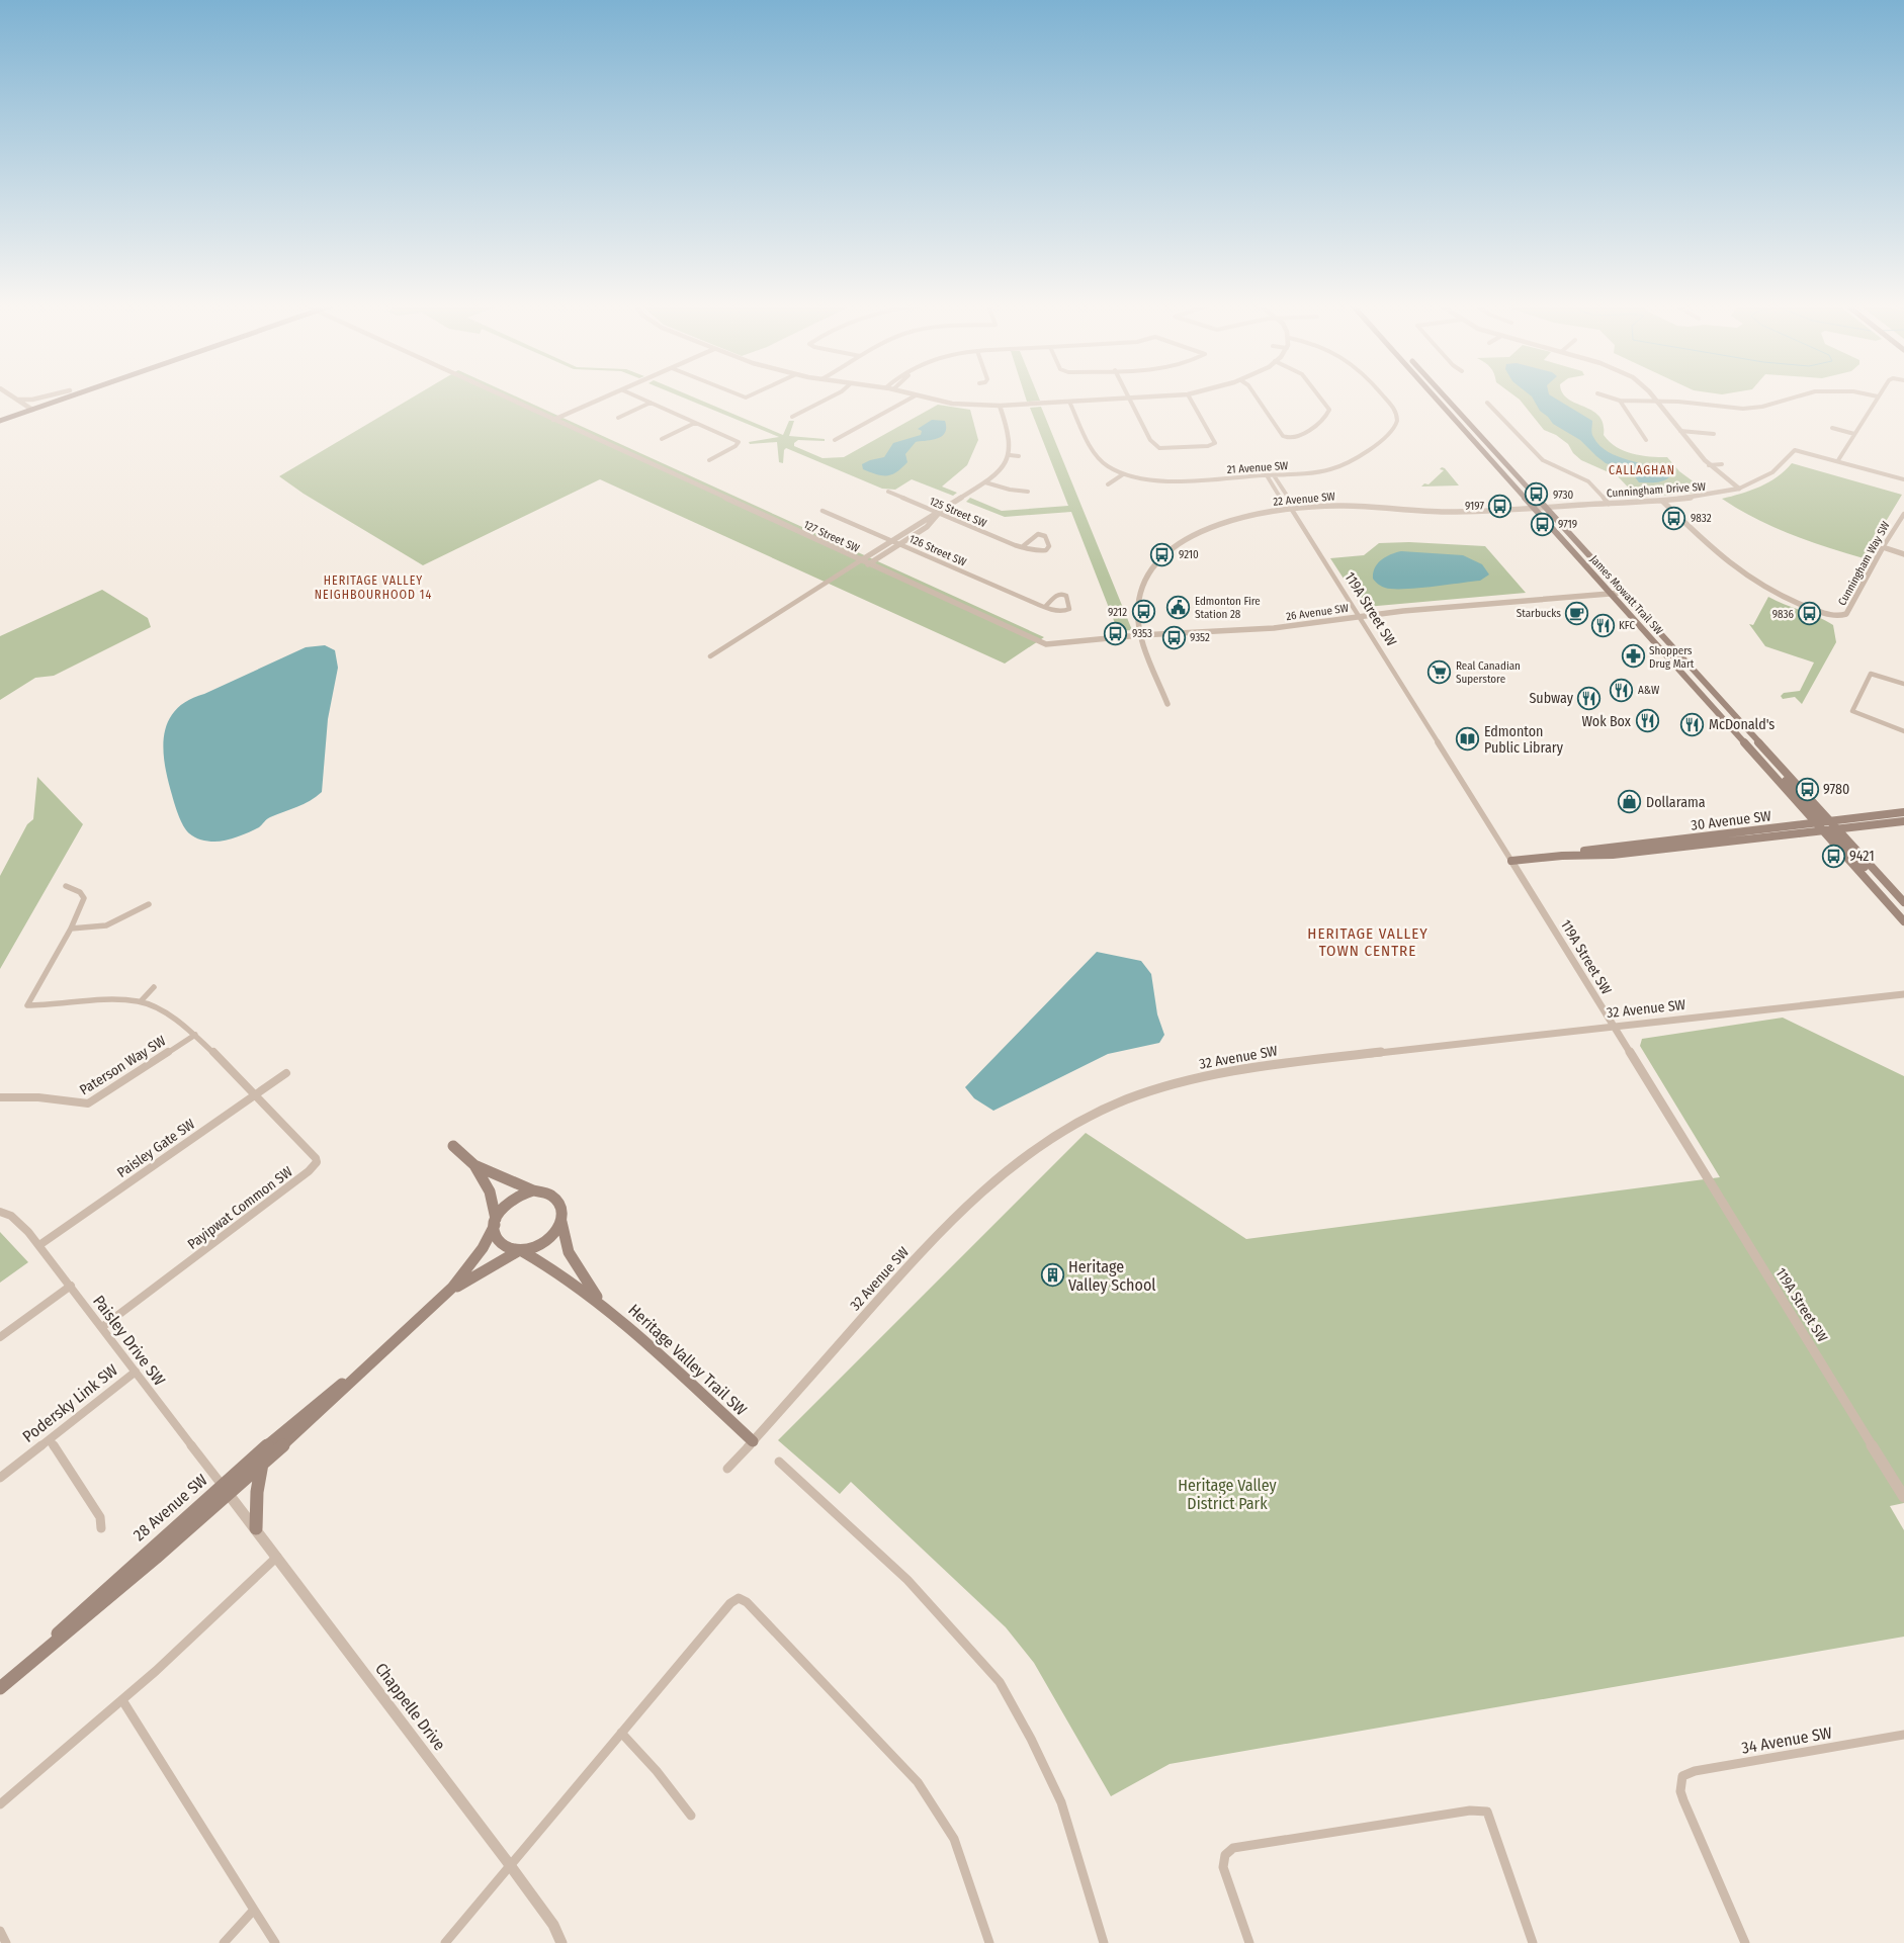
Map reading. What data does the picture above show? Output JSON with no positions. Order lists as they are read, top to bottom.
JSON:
{
  "streets": {
    "main road": [
      "James Mowatt Trail SW",
      "30 Avenue SW",
      "Heritage Valley Trail SW",
      "28 Avenue SW"
    ],
    "street": [
      "21 Avenue SW",
      "Cunningham Drive SW",
      "22 Avenue SW",
      "125 Street SW",
      "127 Street SW",
      "126 Street SW",
      "Cunningham Way SW",
      "119A Street SW",
      "26 Avenue SW",
      "32 Avenue SW",
      "Paterson Way SW",
      "Paisley Gate SW",
      "Payipwat Common SW",
      "Paisley Drive SW",
      "Podersky Link SW",
      "Chappelle Drive",
      "34 Avenue SW"
    ]
  },
  "crossings": [
    ["21 Avenue SW", "119A Street SW"],
    ["Cunningham Drive SW", "22 Avenue SW"],
    ["Cunningham Drive SW", "Cunningham Way SW"],
    ["Cunningham Drive SW", "James Mowatt Trail SW"],
    ["22 Avenue SW", "James Mowatt Trail SW"],
    ["22 Avenue SW", "119A Street SW"],
    ["22 Avenue SW", "26 Avenue SW"],
    ["127 Street SW", "26 Avenue SW"],
    ["James Mowatt Trail SW", "26 Avenue SW"],
    ["James Mowatt Trail SW", "30 Avenue SW"],
    ["119A Street SW", "26 Avenue SW"],
    ["119A Street SW", "30 Avenue SW"],
    ["119A Street SW", "32 Avenue SW"],
    ["32 Avenue SW", "Heritage Valley Trail SW"],
    ["Paisley Gate SW", "Payipwat Common SW"],
    ["Paisley Gate SW", "Paisley Drive SW"],
    ["Payipwat Common SW", "Paisley Drive SW"],
    ["Paisley Drive SW", "Podersky Link SW"],
    ["Paisley Drive SW", "28 Avenue SW"],
    ["Paisley Drive SW", "Chappelle Drive"],
    ["Heritage Valley Trail SW", "28 Avenue SW"],
    ["28 Avenue SW", "Chappelle Drive"]
  ],
  "districts": ["CALLAGHAN", "HERITAGE VALLEY NEIGHBOURHOOD 14", "HERITAGE VALLEY TOWN CENTRE"],
  "parks": ["Heritage Valley District Park"],
  "places": {
    "bus stop": [
      "9730",
      "9197",
      "9832",
      "9719",
      "9210",
      "9212",
      "9836",
      "9353",
      "9352",
      "9780",
      "9421"
    ],
    "public building": ["Edmonton Fire Station 28"],
    "cafe": ["Starbucks"],
    "restaurant": [
      "KFC",
      "A&W",
      "Subway",
      "Wok Box",
      "McDonald's"
    ],
    "pharmacy": ["Shoppers Drug Mart"],
    "supermarket": ["Real Canadian Superstore"],
    "library": ["Edmonton Public Library"],
    "shop": ["Dollarama"],
    "building": ["Heritage Valley School"]
  }
}
